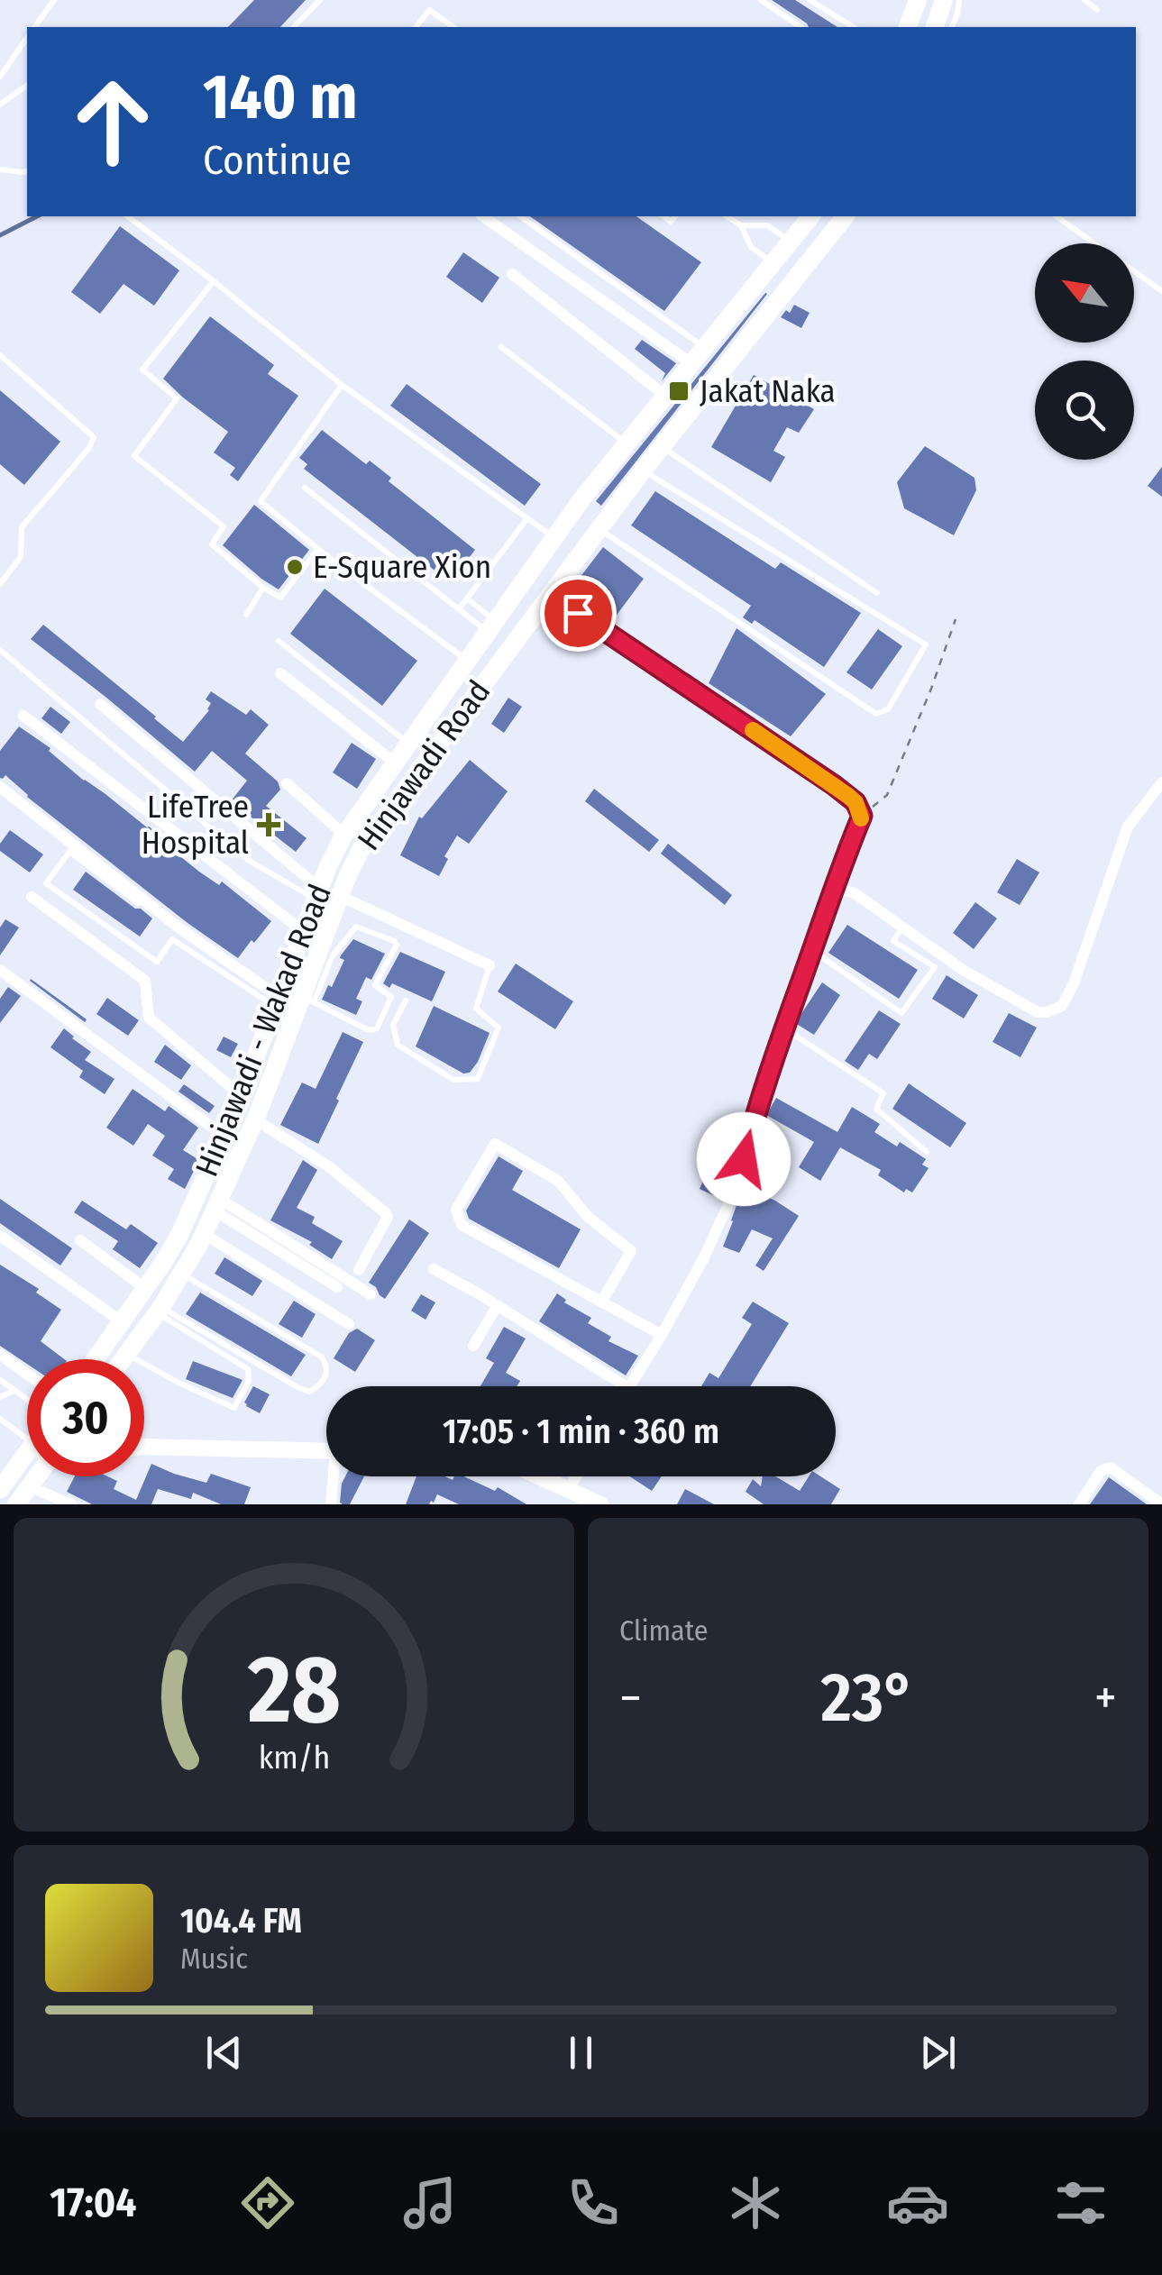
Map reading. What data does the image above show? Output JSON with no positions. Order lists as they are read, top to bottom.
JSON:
{
  "streets": {
    "main road": ["Hinjawadi Road", "Hinjawadi - Wakad Road"]
  },
  "places": {
    "transit": ["Jakat Naka"],
    "other": ["E-Square Xion"],
    "health": ["LifeTree Hospital"]
  },
  "north": "top left",
  "page": {
    "turn": ["140 m", "Continue"],
    "limit": "30",
    "trip": "17:05 · 1 min · 360 m",
    "tile": "Climate",
    "heat": ["−", "23°", "+"],
    "song": ["104.4 FM", "Music"],
    "tabs": "17:04",
    "gauge": ["28", "km/h"]
  }
}
